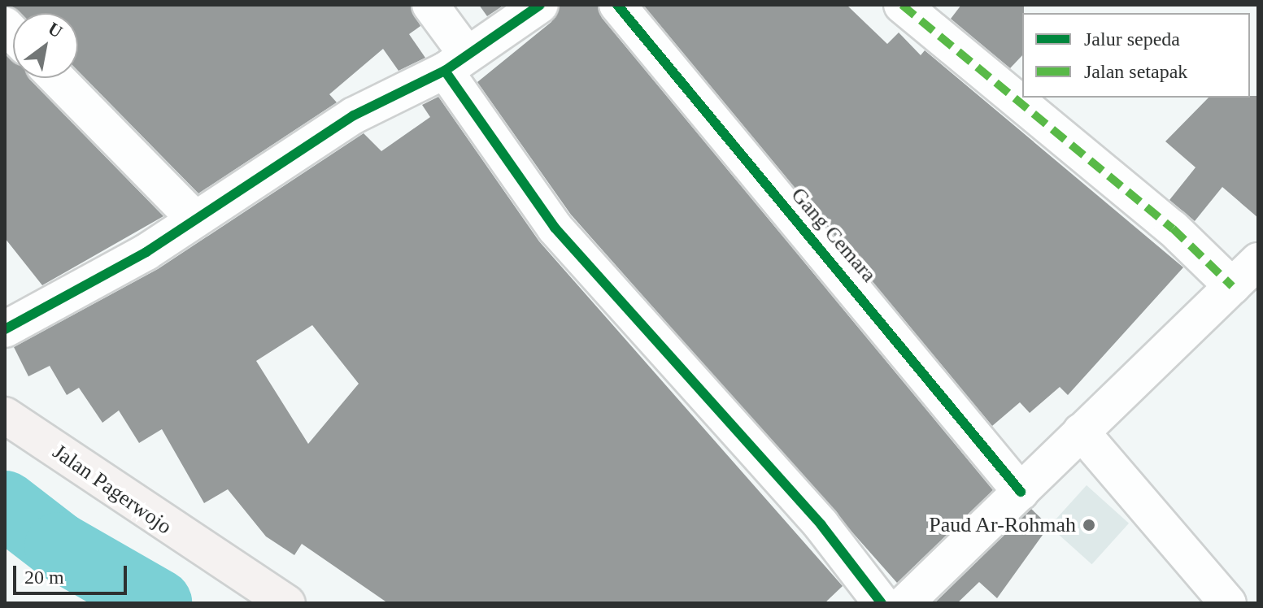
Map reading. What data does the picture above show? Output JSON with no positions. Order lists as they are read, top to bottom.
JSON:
{
  "streets": {
    "main road": ["Jalan Pagerwojo"],
    "street": ["Gang Cemara"]
  },
  "places": ["Paud Ar-Rohmah"],
  "legend": ["Jalur sepeda", "Jalan setapak"],
  "scale_bar": "20 m",
  "north": "top right"
}
